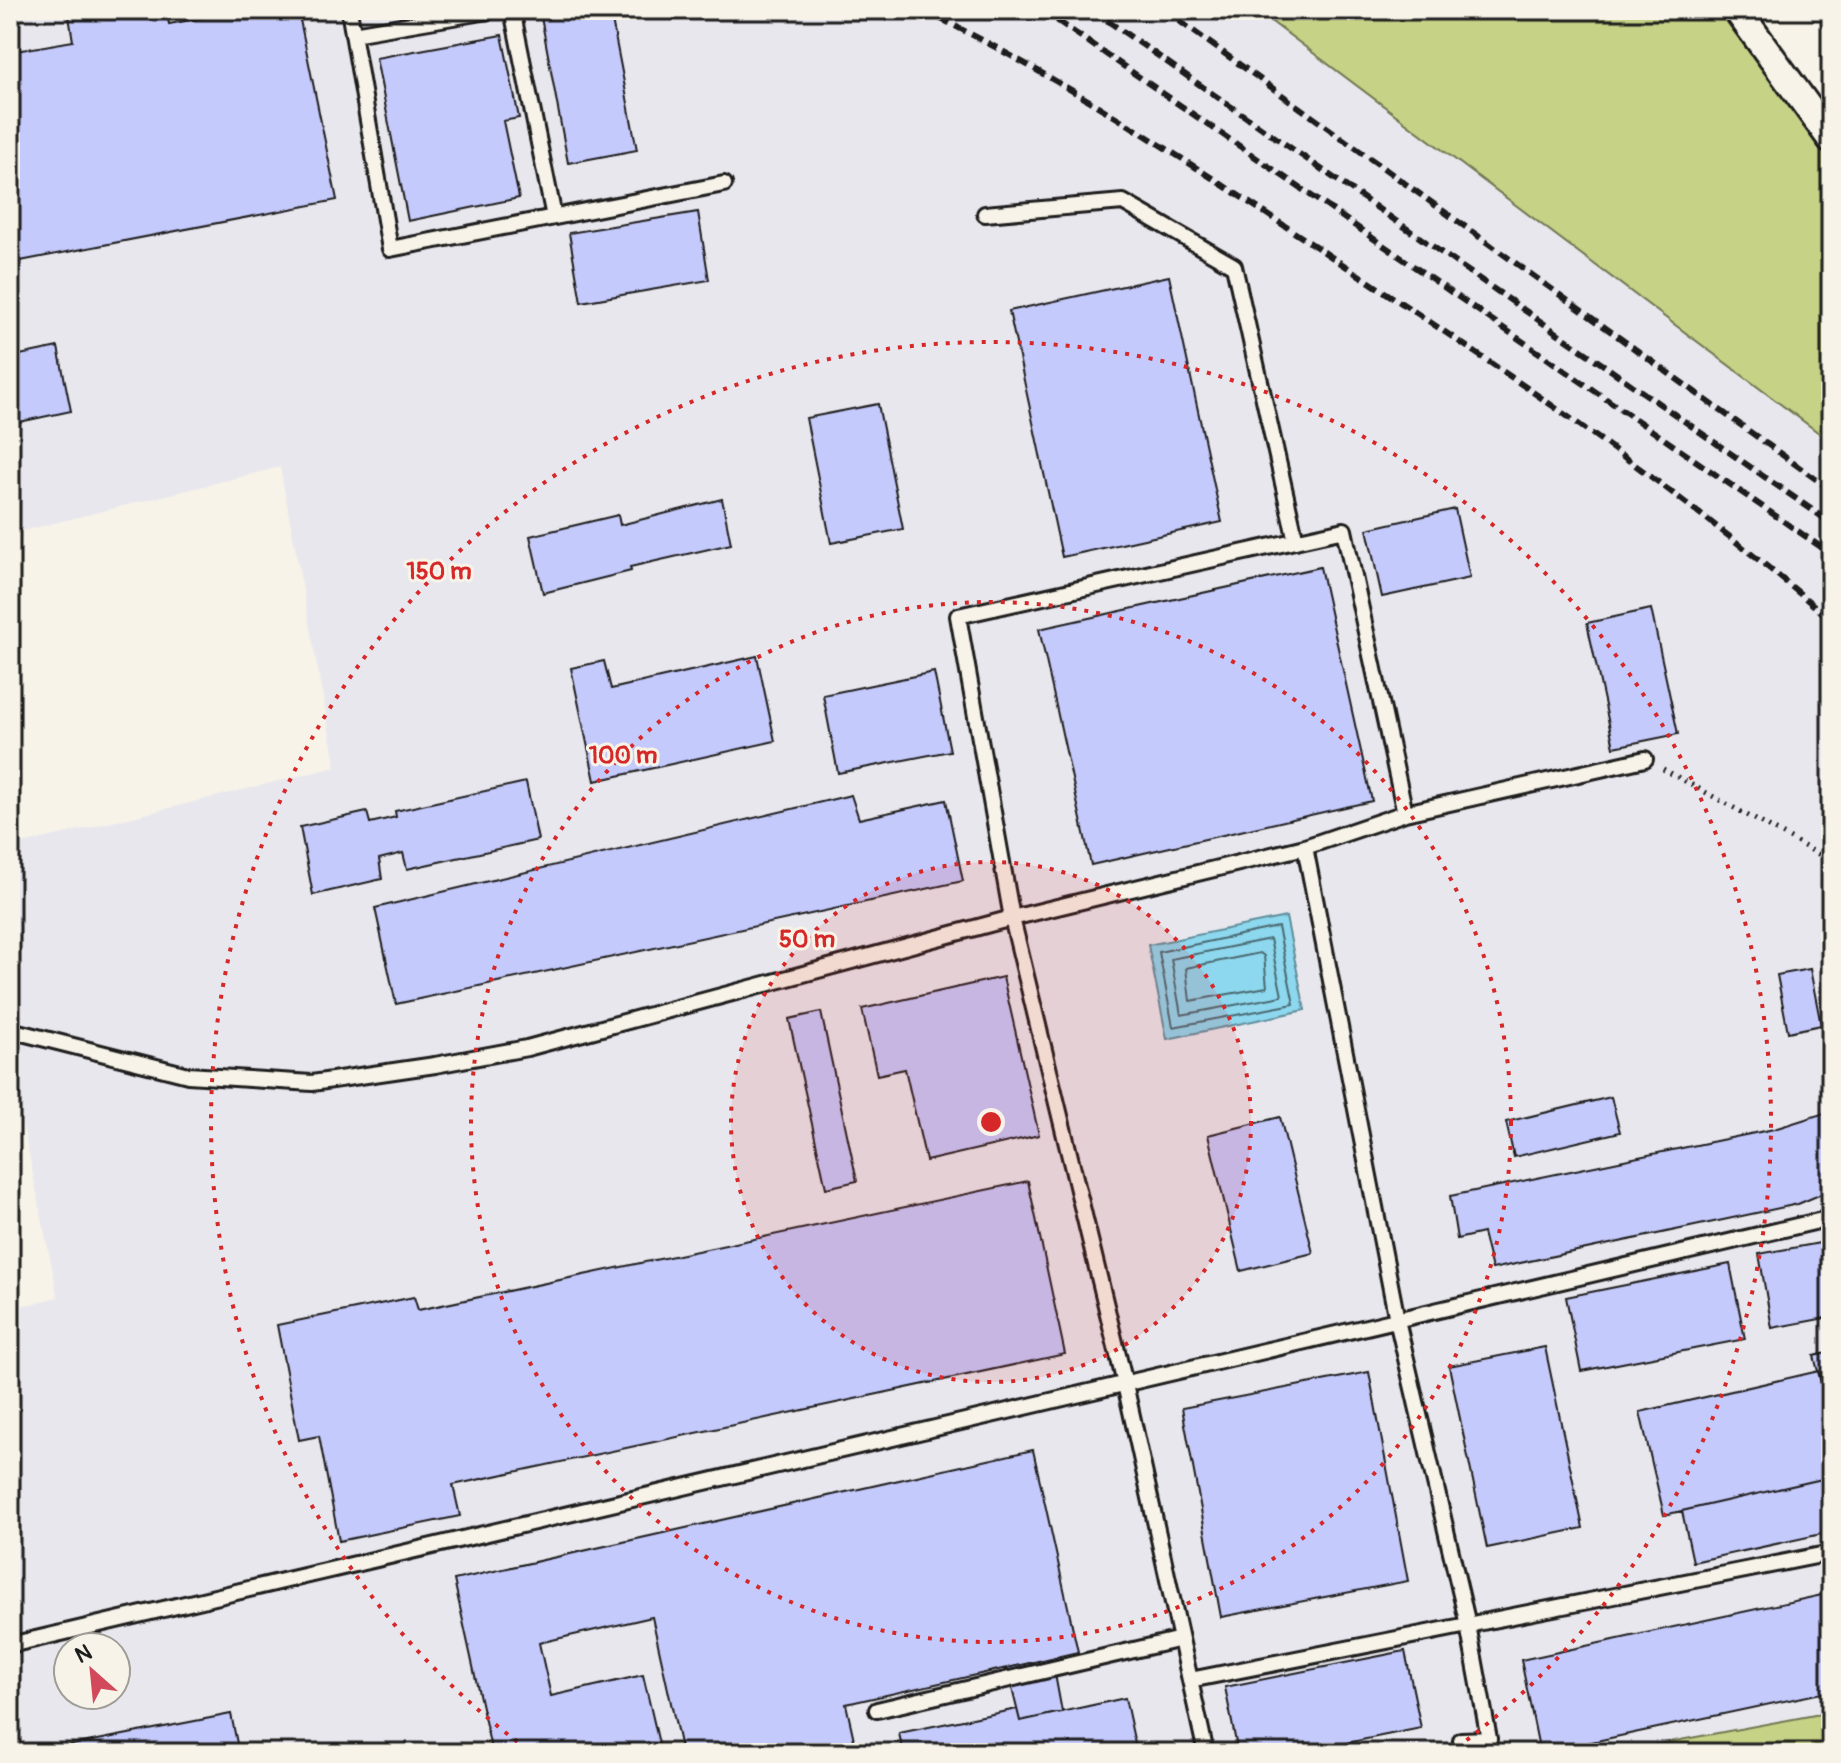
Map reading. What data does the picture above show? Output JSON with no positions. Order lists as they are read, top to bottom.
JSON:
{
  "north": "top left",
  "rings": ["150 m", "100 m", "50 m"]
}
